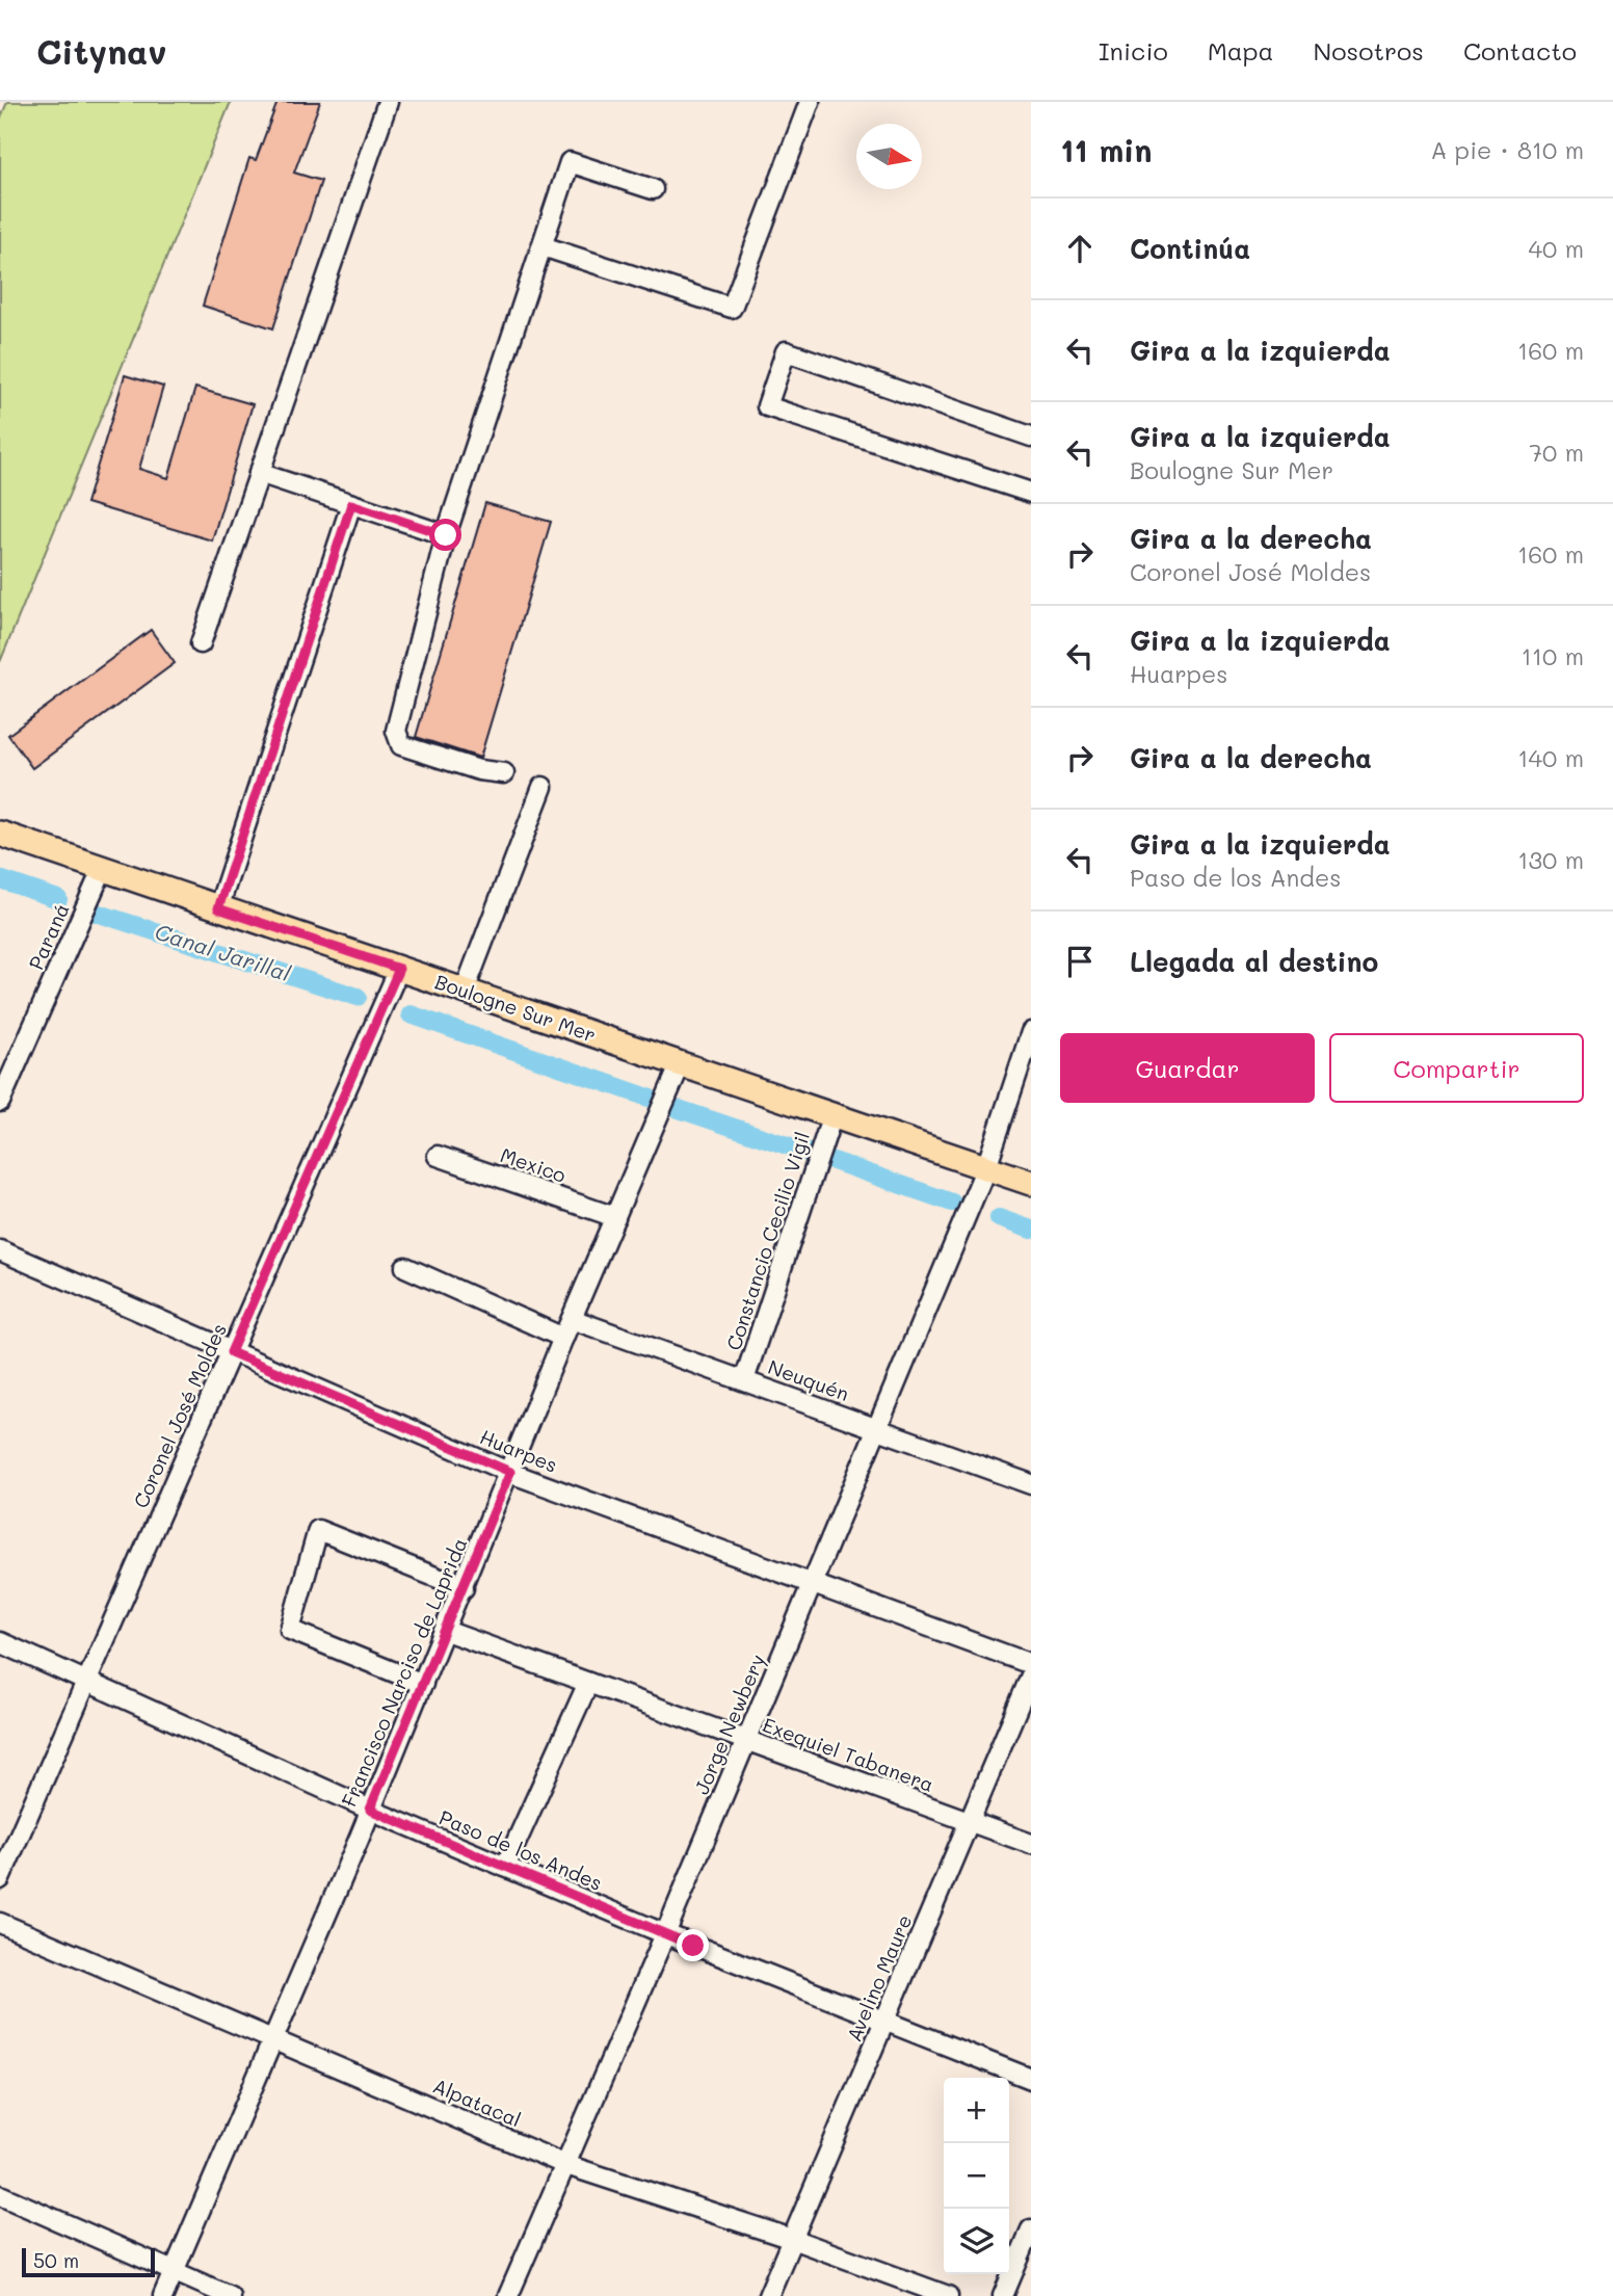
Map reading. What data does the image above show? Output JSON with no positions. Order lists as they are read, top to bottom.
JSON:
{
  "streets": {
    "main road": ["Boulogne Sur Mer"],
    "street": [
      "Paraná",
      "Mexico",
      "Constancio Cecilio Vigil",
      "Neuquén",
      "Coronel José Moldes",
      "Huarpes",
      "Francisco Narciso de Laprida",
      "Jorge Newbery",
      "Exequiel Tabanera",
      "Paso de los Andes",
      "Avelino Maure",
      "Alpatacal"
    ]
  },
  "crossings": [
    ["Paraná", "Boulogne Sur Mer"],
    ["Boulogne Sur Mer", "Constancio Cecilio Vigil"],
    ["Boulogne Sur Mer", "Coronel José Moldes"],
    ["Boulogne Sur Mer", "Francisco Narciso de Laprida"],
    ["Boulogne Sur Mer", "Jorge Newbery"],
    ["Mexico", "Francisco Narciso de Laprida"],
    ["Constancio Cecilio Vigil", "Neuquén"],
    ["Neuquén", "Francisco Narciso de Laprida"],
    ["Neuquén", "Jorge Newbery"],
    ["Coronel José Moldes", "Huarpes"],
    ["Coronel José Moldes", "Paso de los Andes"],
    ["Huarpes", "Francisco Narciso de Laprida"],
    ["Huarpes", "Jorge Newbery"],
    ["Francisco Narciso de Laprida", "Exequiel Tabanera"],
    ["Francisco Narciso de Laprida", "Paso de los Andes"],
    ["Francisco Narciso de Laprida", "Alpatacal"],
    ["Jorge Newbery", "Exequiel Tabanera"],
    ["Jorge Newbery", "Paso de los Andes"],
    ["Jorge Newbery", "Alpatacal"],
    ["Exequiel Tabanera", "Avelino Maure"],
    ["Paso de los Andes", "Avelino Maure"],
    ["Avelino Maure", "Alpatacal"]
  ],
  "water": ["Canal Jarillal"],
  "scale_bar": "50 m",
  "north": "right",
  "page": {
    "header": "Citynav",
    "nav": [
      "Inicio",
      "Mapa",
      "Nosotros",
      "Contacto"
    ],
    "heading": ["11 min", "A pie · 810 m"],
    "list": [
      ["Continúa", "40 m"],
      ["Gira a la izquierda", "160 m"],
      ["Gira a la izquierda", "Boulogne Sur Mer", "70 m"],
      ["Gira a la derecha", "Coronel José Moldes", "160 m"],
      ["Gira a la izquierda", "Huarpes", "110 m"],
      ["Gira a la derecha", "140 m"],
      ["Gira a la izquierda", "Paso de los Andes", "130 m"],
      "Llegada al destino"
    ],
    "buttons": ["Guardar", "Compartir"],
    "map_buttons": ["+", "−"],
    "scale": "50 m"
  }
}
